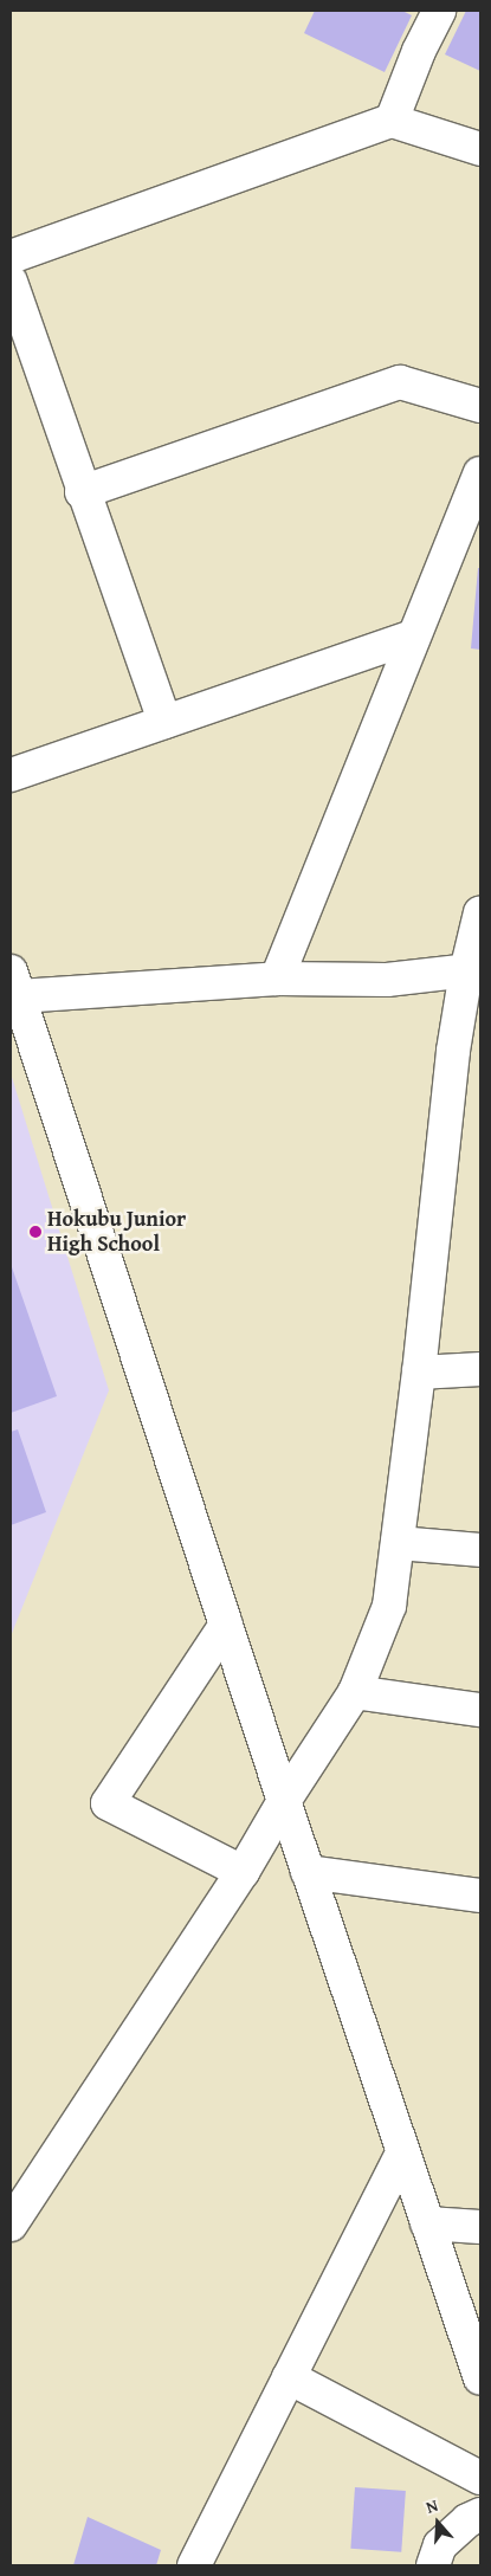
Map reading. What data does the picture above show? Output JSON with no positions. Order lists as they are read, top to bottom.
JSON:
{
  "places": ["Hokubu Junior High School"],
  "north": "top"
}
